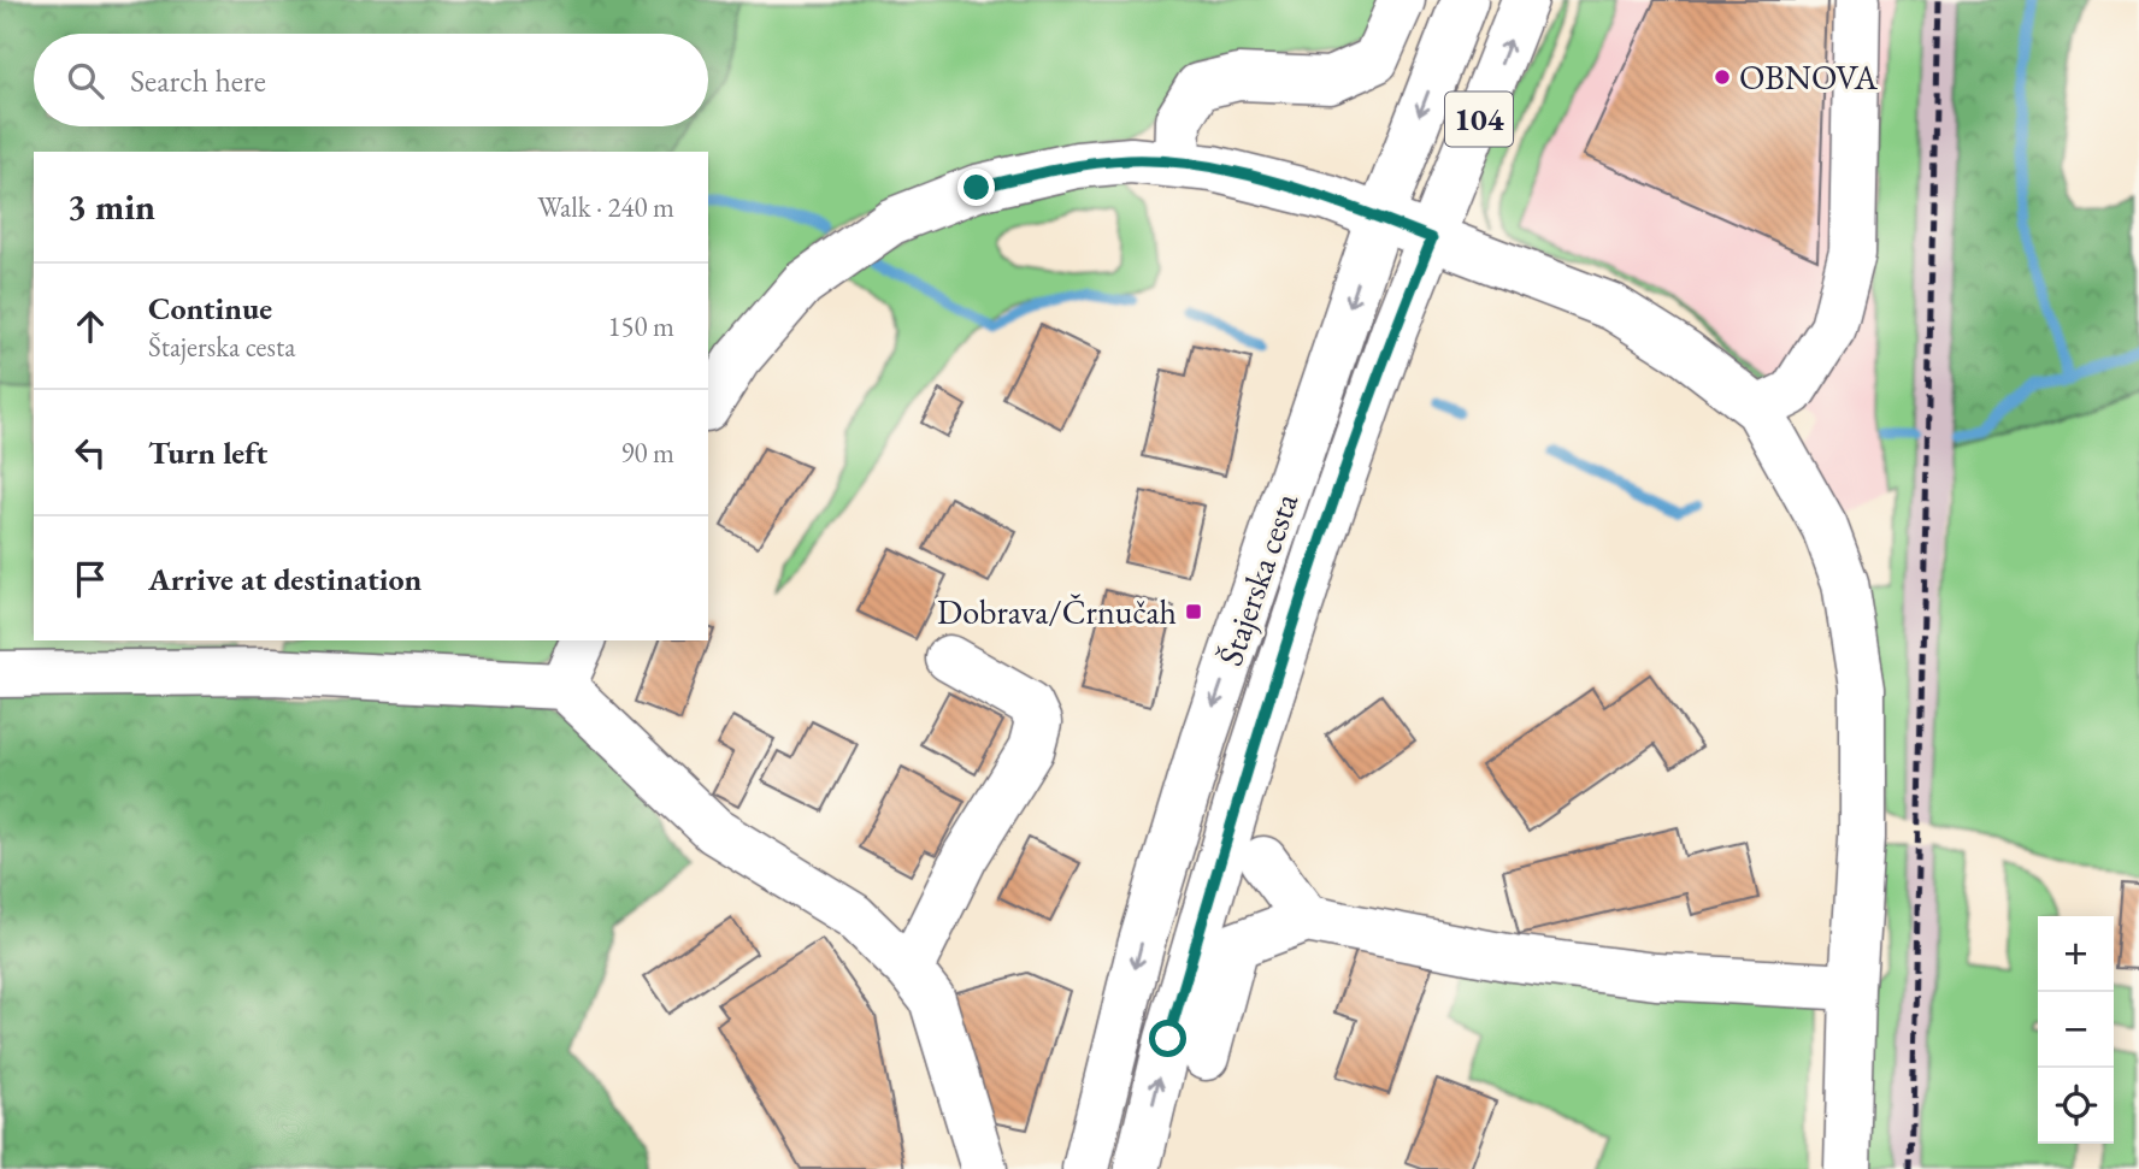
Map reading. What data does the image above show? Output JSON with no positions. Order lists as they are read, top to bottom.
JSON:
{
  "streets": {
    "street": ["104", "Štajerska cesta"]
  },
  "places": {
    "other": ["OBNOVA"],
    "transit": ["Dobrava/Črnučah"]
  },
  "page": {
    "search": "Search here",
    "heading": ["3 min", "Walk · 240 m"],
    "list": [
      ["Continue", "Štajerska cesta", "150 m"],
      ["Turn left", "90 m"],
      "Arrive at destination"
    ],
    "map_buttons": ["+", "−"]
  }
}
